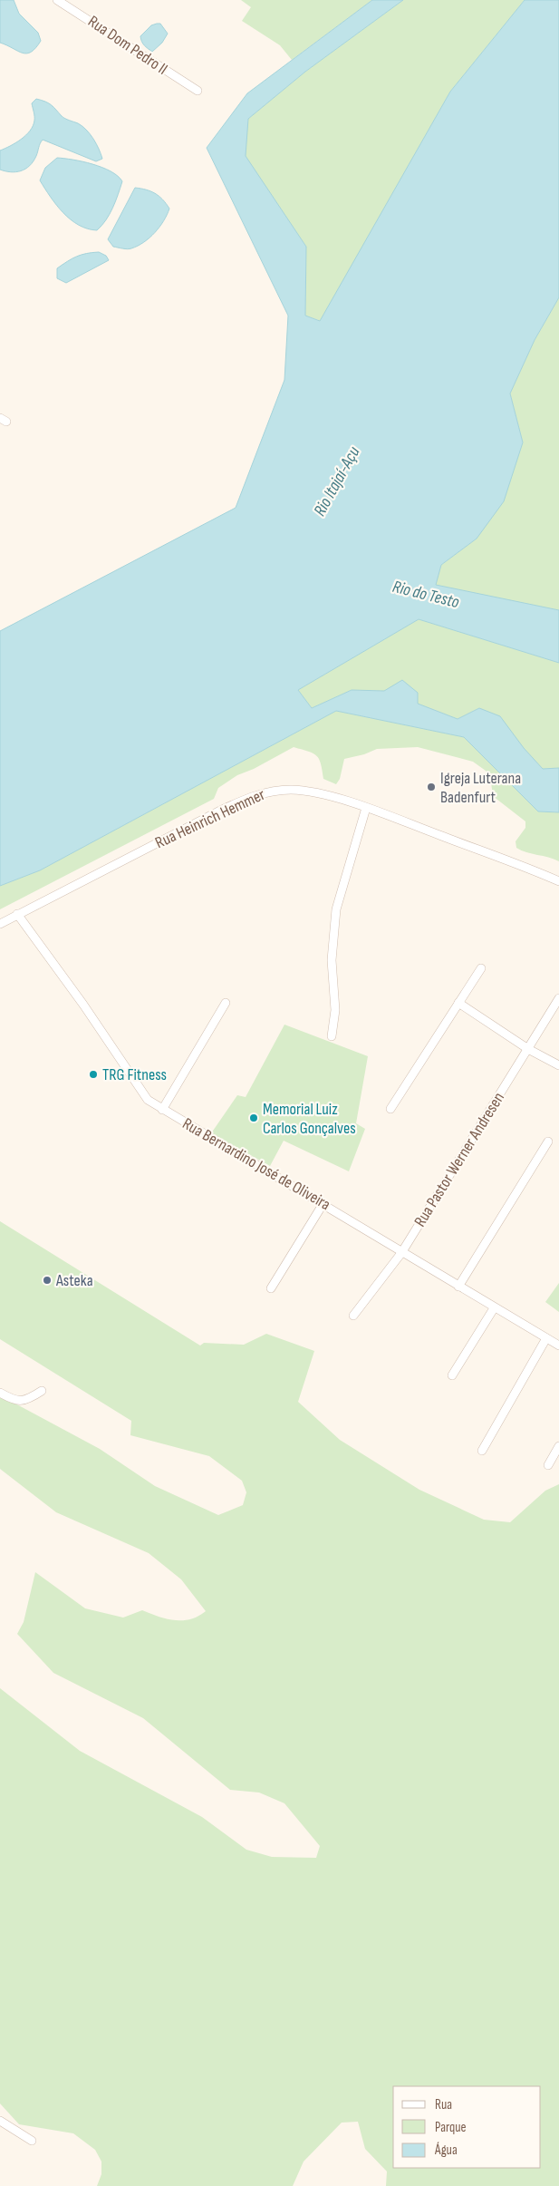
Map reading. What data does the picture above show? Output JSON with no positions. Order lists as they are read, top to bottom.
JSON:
{
  "streets": {
    "street": [
      "Rua Dom Pedro II",
      "Rua Heinrich Hemmer",
      "Rua Pastor Werner Andresen",
      "Rua Bernardino José de Oliveira"
    ]
  },
  "crossings": [
    ["Rua Heinrich Hemmer", "Rua Bernardino José de Oliveira"],
    ["Rua Pastor Werner Andresen", "Rua Bernardino José de Oliveira"]
  ],
  "water": ["Rio Itajaí-Açu", "Rio do Testo"],
  "places": [
    "Igreja Luterana Badenfurt",
    "TRG Fitness",
    "Memorial Luiz Carlos Gonçalves",
    "Asteka"
  ],
  "legend": ["Rua", "Parque", "Água"]
}
